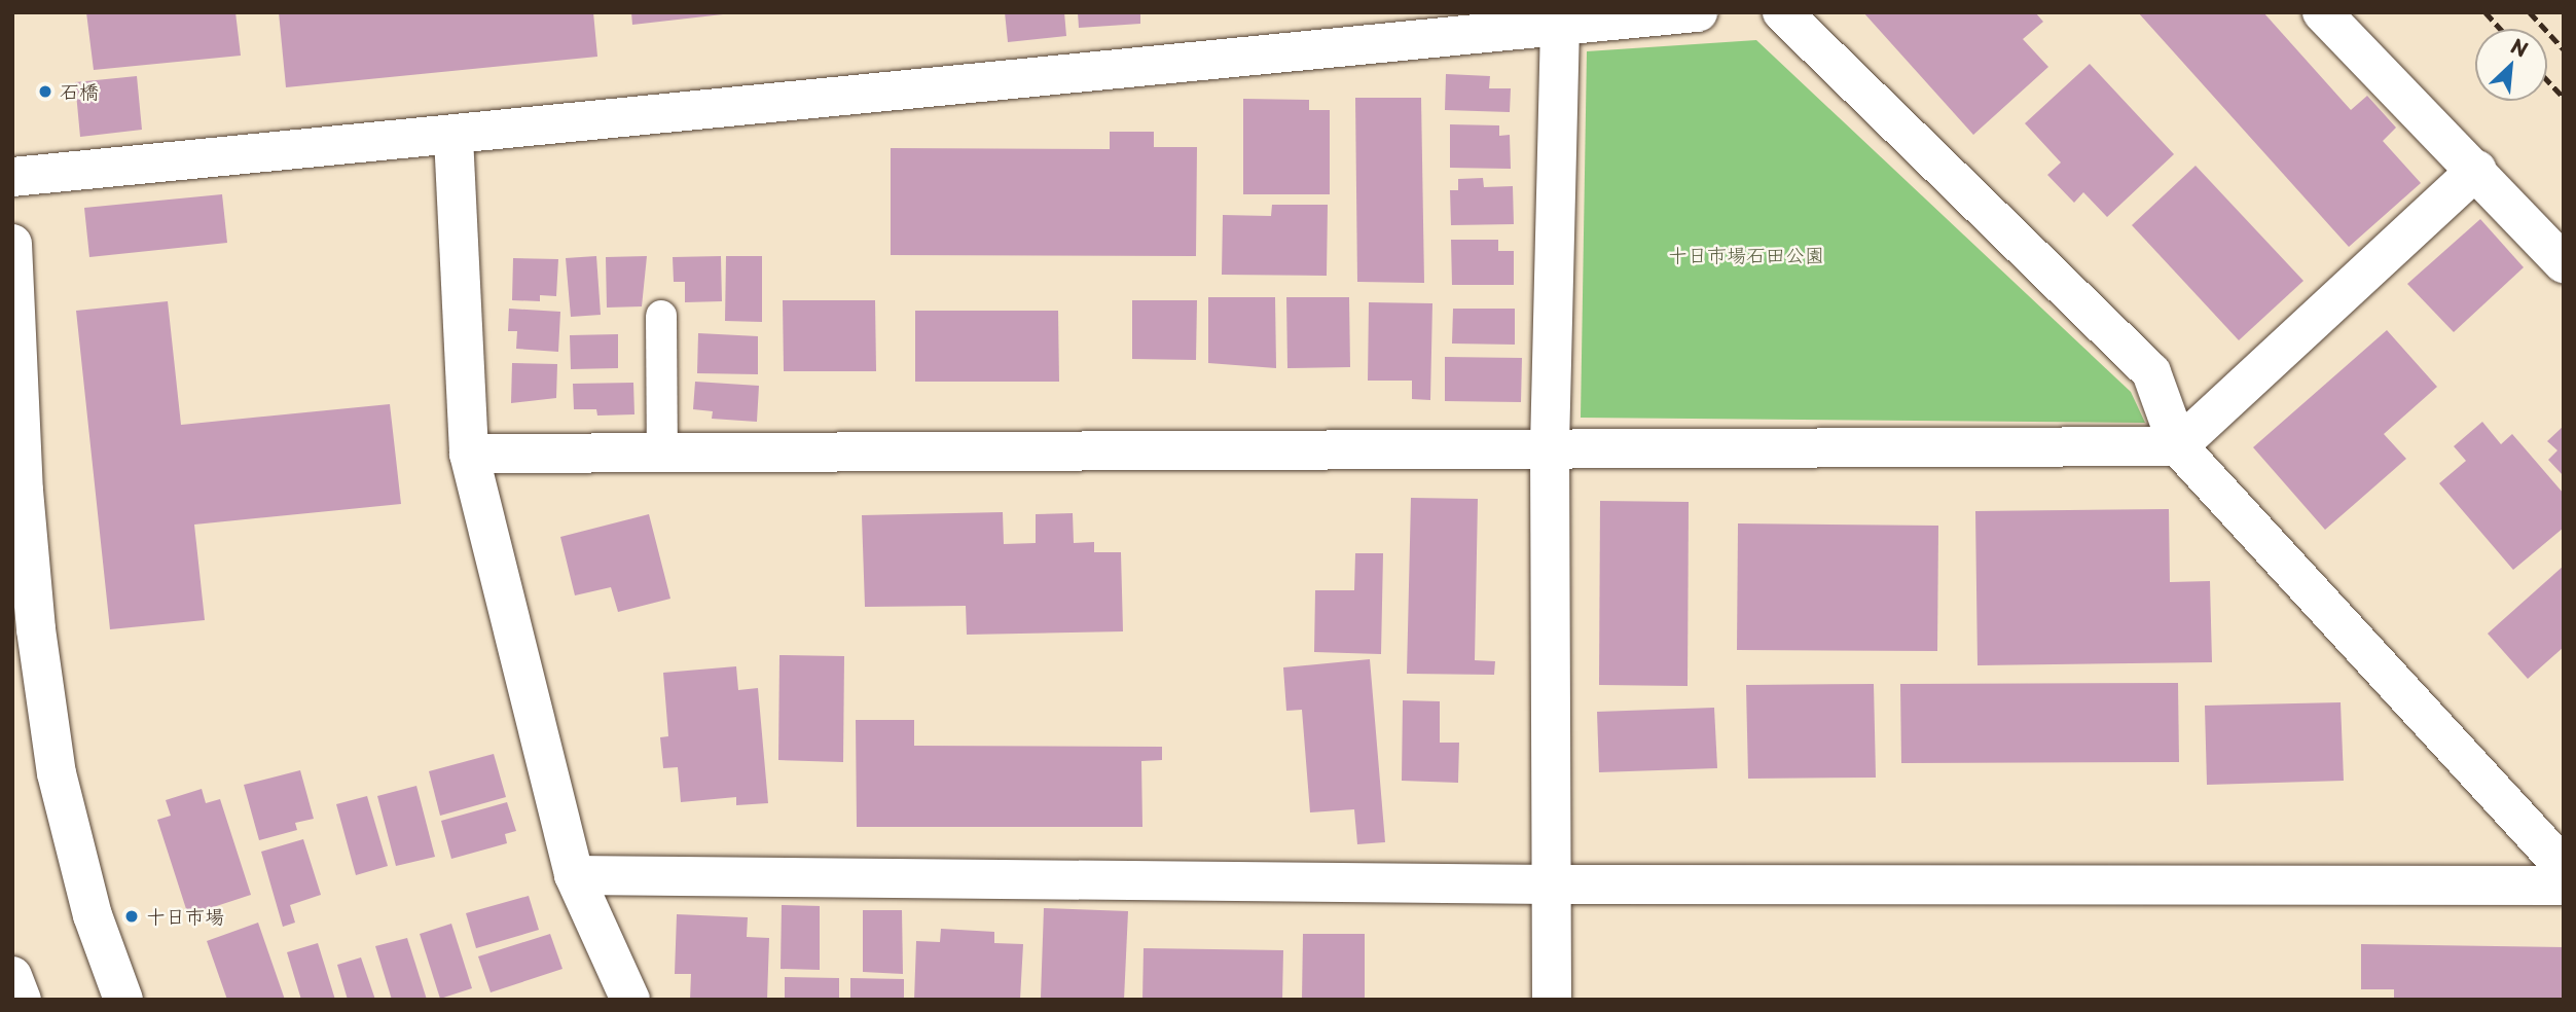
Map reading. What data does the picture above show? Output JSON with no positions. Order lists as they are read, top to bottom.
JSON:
{
  "parks": ["十日市場石田公園"],
  "places": ["石橋", "十日市場"],
  "north": "top right"
}
